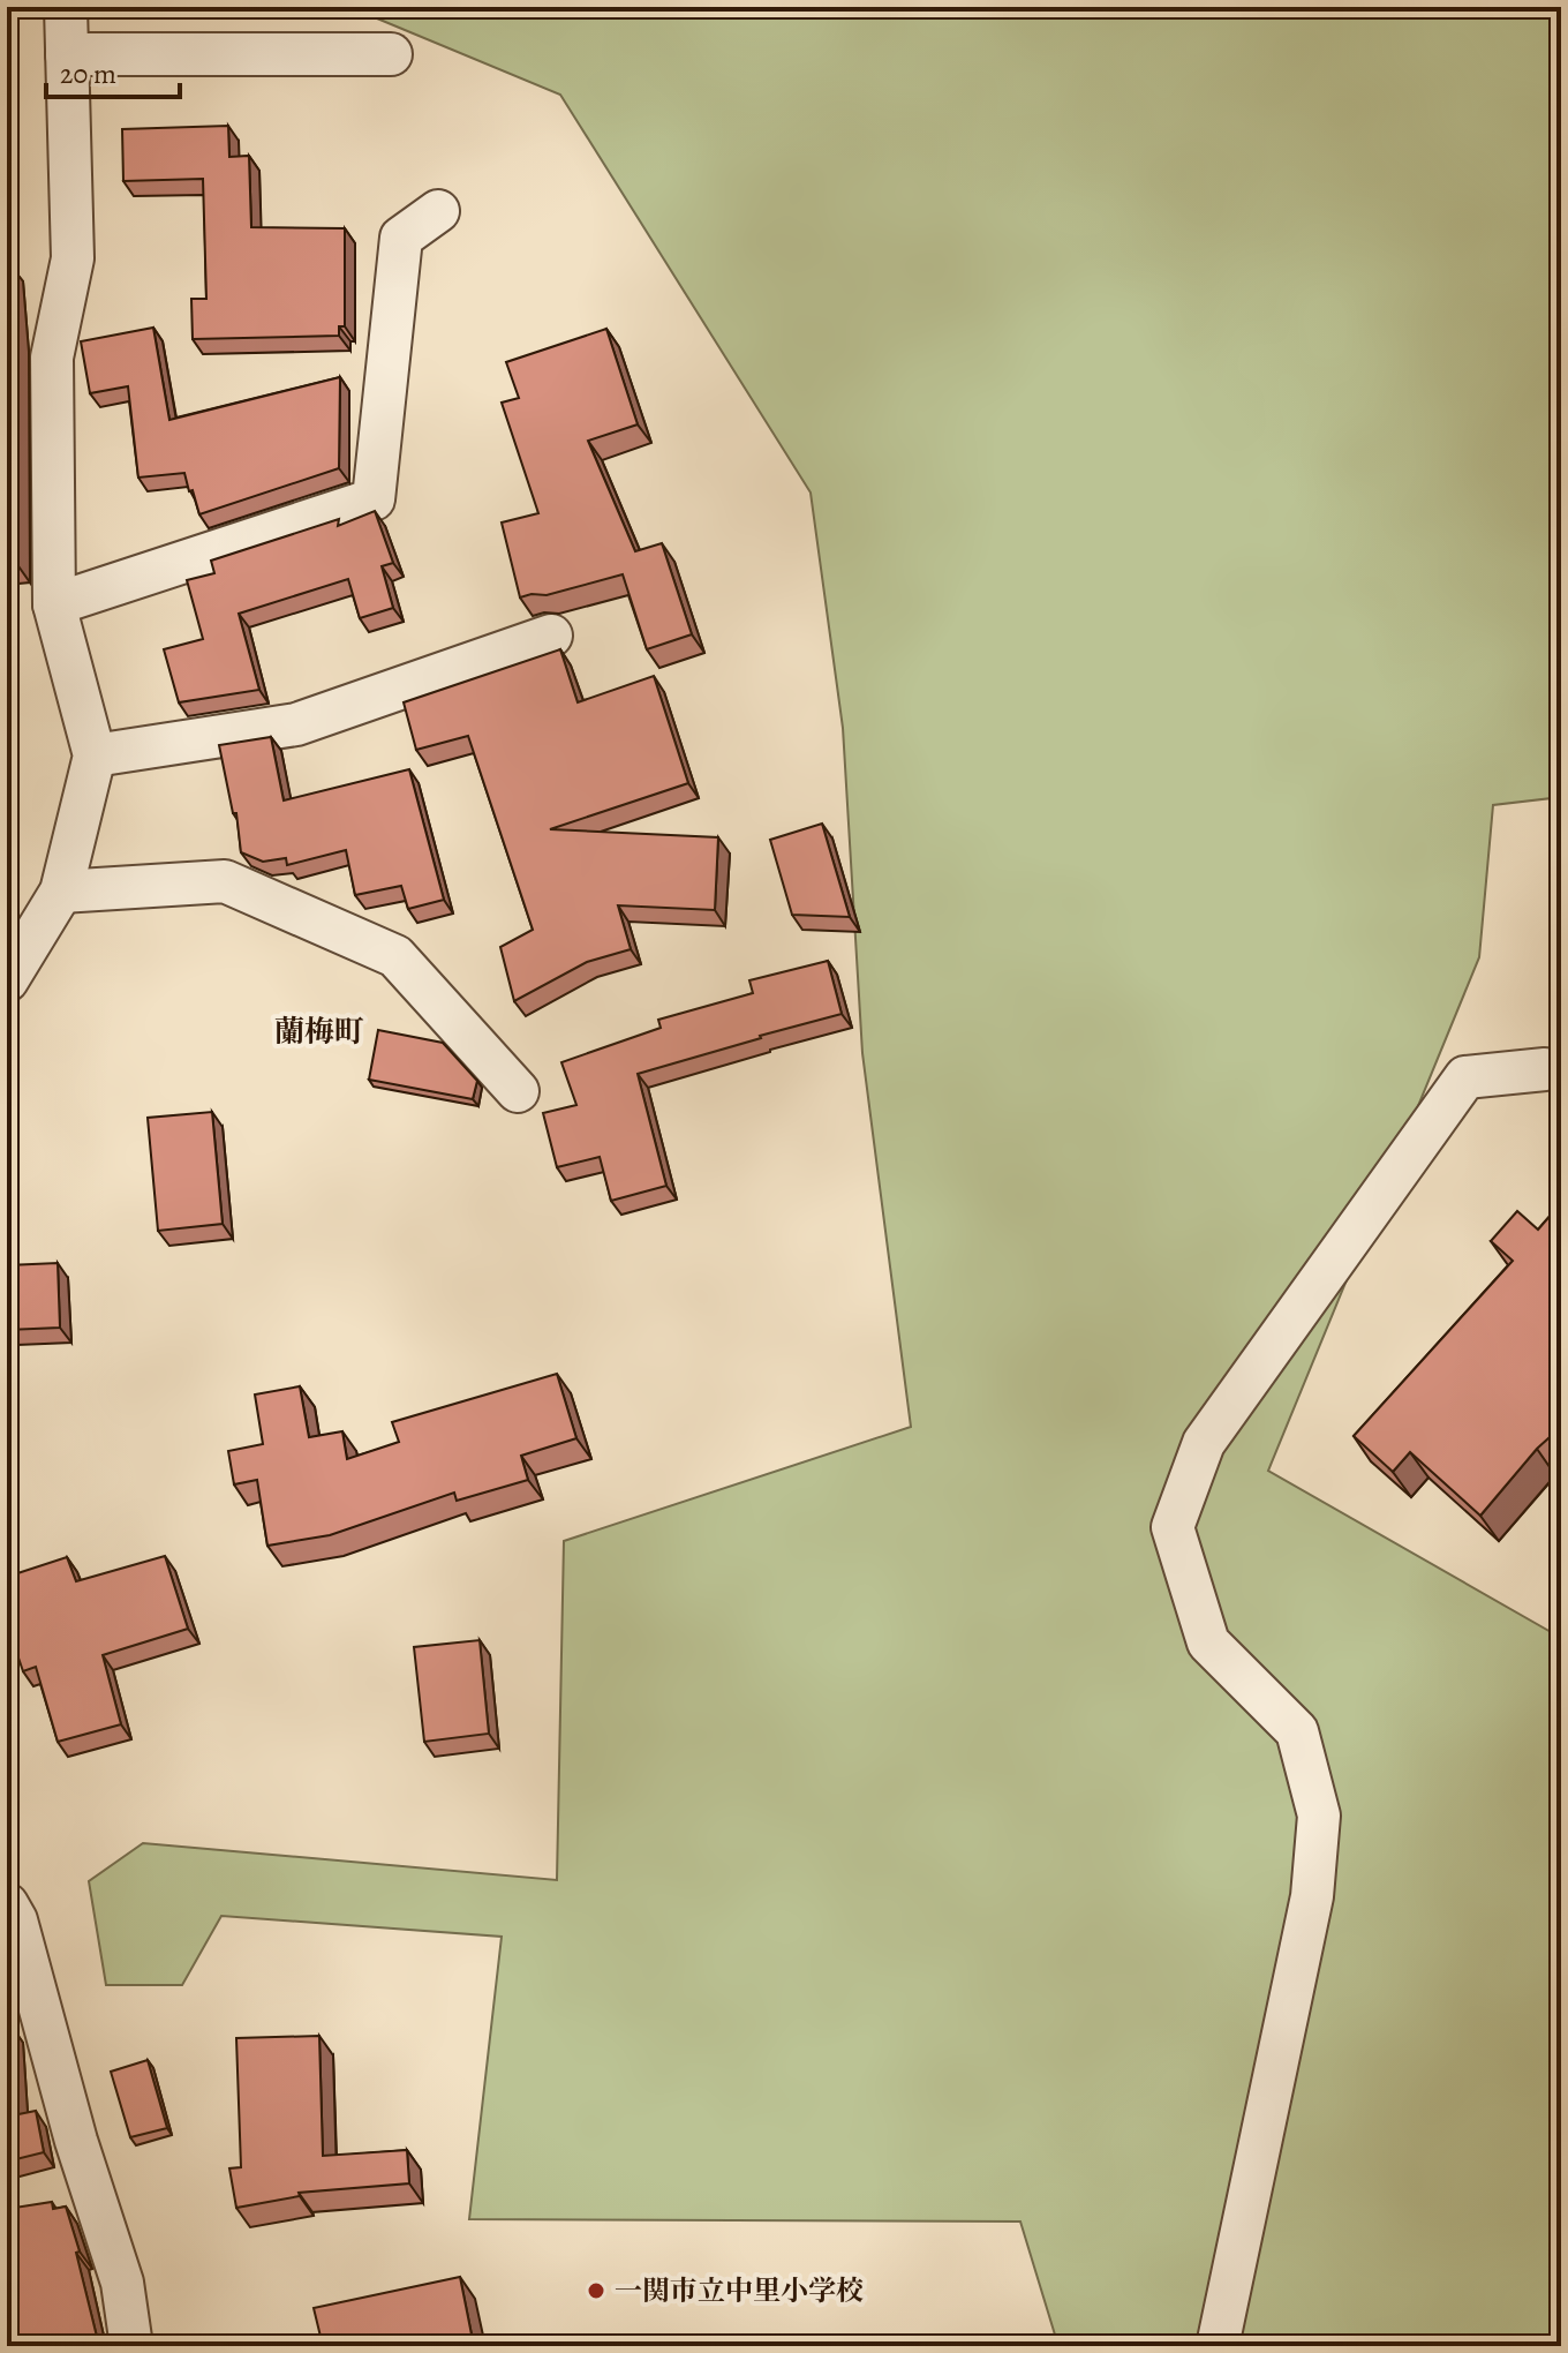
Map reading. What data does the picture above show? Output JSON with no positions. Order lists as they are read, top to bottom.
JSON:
{
  "districts": ["蘭梅町"],
  "places": ["一関市立中里小学校"],
  "scale_bar": "20 m"
}
